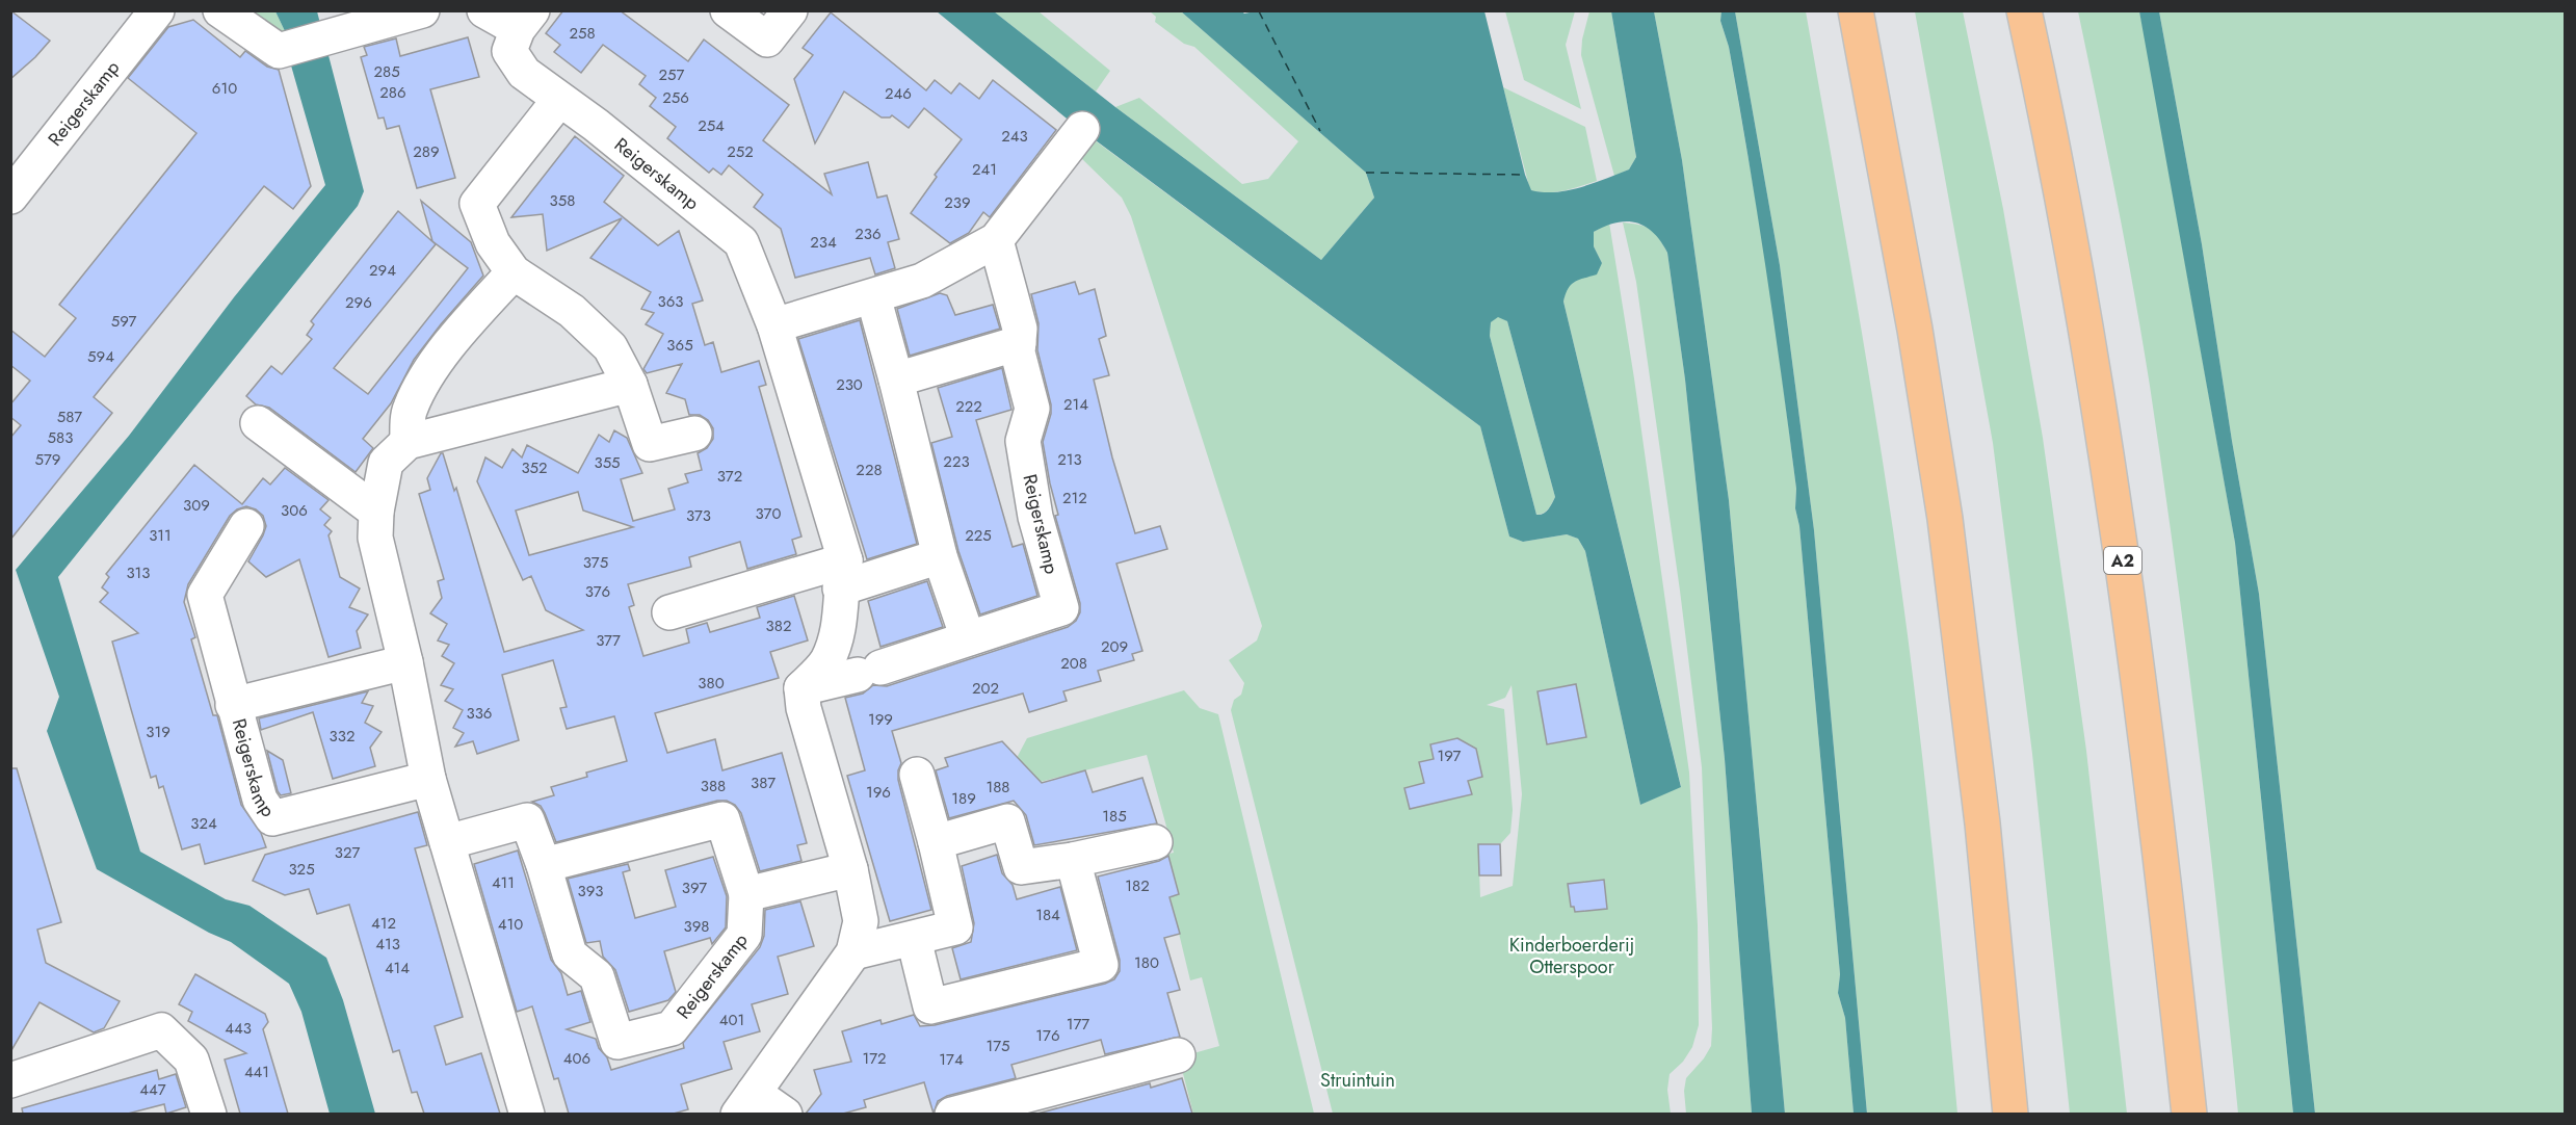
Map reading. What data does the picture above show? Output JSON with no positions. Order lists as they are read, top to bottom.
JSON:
{
  "streets": {
    "highway": ["A2"],
    "street": ["Reigerskamp"]
  },
  "parks": ["Kinderboerderij Otterspoor", "Struintuin"],
  "house_numbers": [
    "258",
    "285",
    "257",
    "610",
    "286",
    "246",
    "256",
    "254",
    "243",
    "289",
    "252",
    "241",
    "358",
    "239",
    "236",
    "234",
    "294",
    "363",
    "296",
    "597",
    "365",
    "594",
    "230",
    "214",
    "222",
    "587",
    "583",
    "579",
    "213",
    "223",
    "355",
    "352",
    "228",
    "372",
    "212",
    "309",
    "306",
    "370",
    "373",
    "311",
    "225",
    "375",
    "313",
    "376",
    "382",
    "377",
    "209",
    "208",
    "380",
    "202",
    "336",
    "199",
    "319",
    "332",
    "197",
    "387",
    "388",
    "188",
    "196",
    "189",
    "185",
    "324",
    "327",
    "325",
    "411",
    "182",
    "397",
    "393",
    "184",
    "412",
    "410",
    "398",
    "413",
    "180",
    "414",
    "401",
    "177",
    "443",
    "176",
    "175",
    "406",
    "172",
    "174",
    "441",
    "447"
  ]
}
